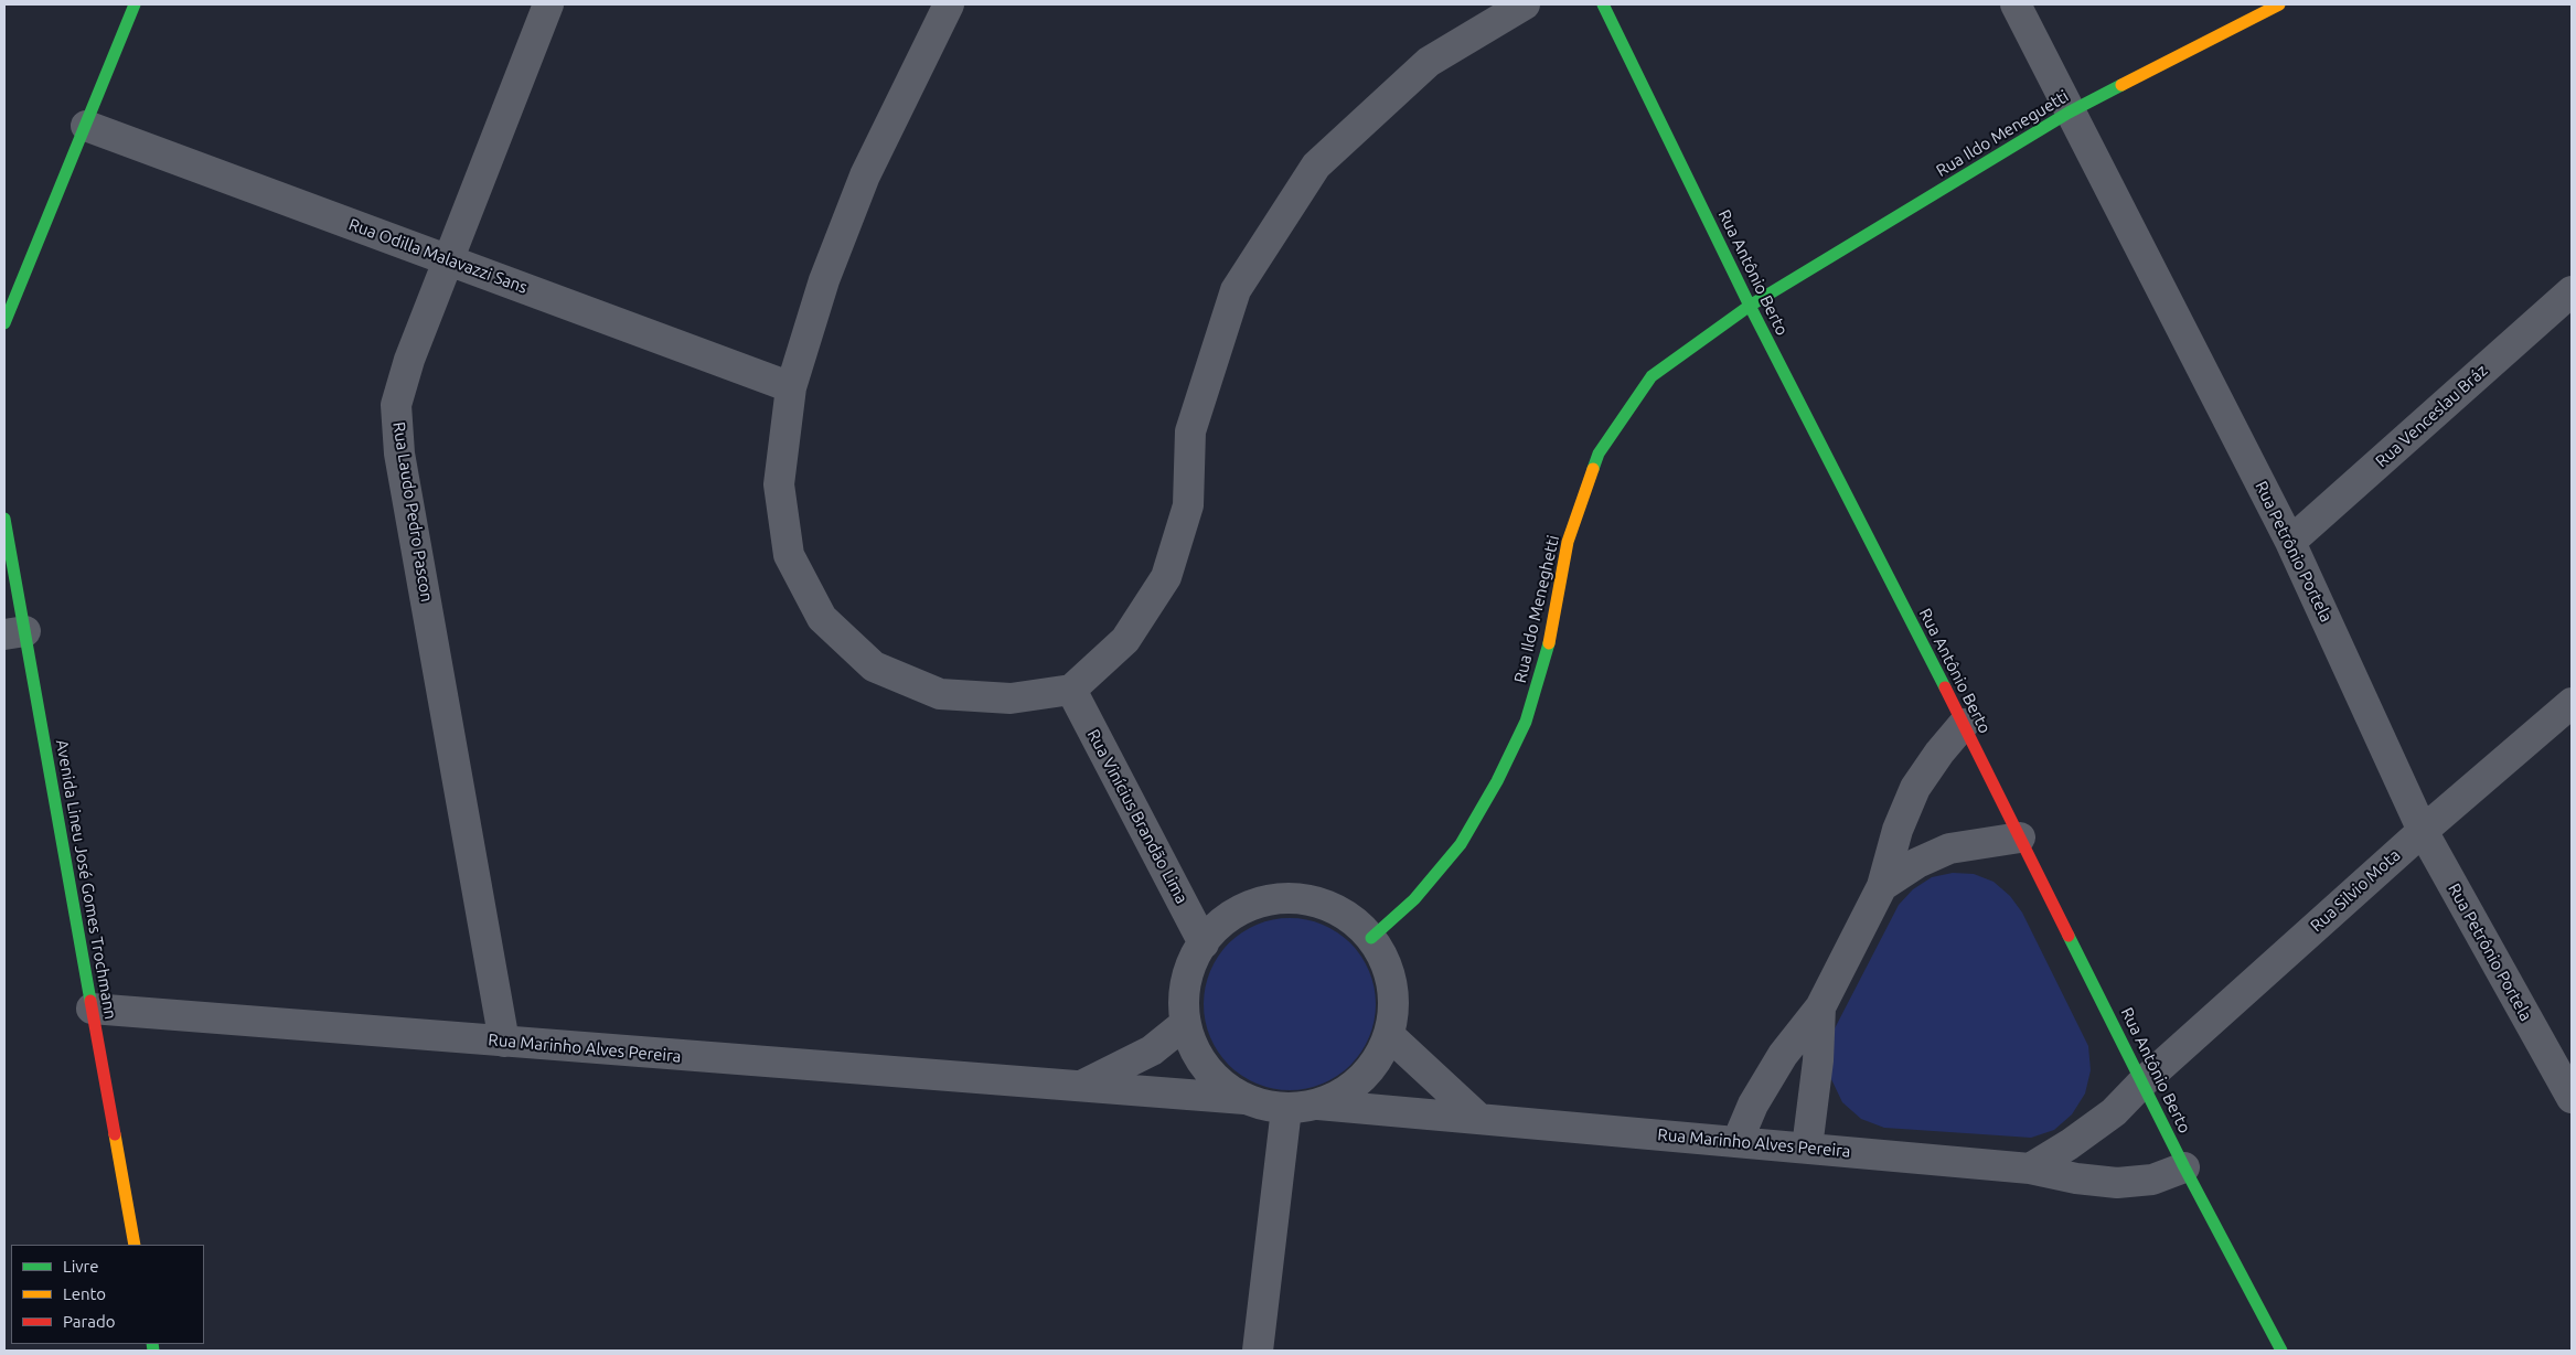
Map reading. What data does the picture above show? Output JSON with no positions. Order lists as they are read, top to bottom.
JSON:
{
  "streets": {
    "street": [
      "Rua Ildo Meneguetti",
      "Rua Odilla Malavazzi Sans",
      "Rua Antônio Berto",
      "Rua Venceslau Bráz",
      "Rua Laudo Pedro Pascon",
      "Rua Petrônio Portela",
      "Rua Ildo Meneghetti",
      "Rua Vinícius Brandão Lima",
      "Avenida Lineu José Gomes Trochmann",
      "Rua Silvio Mota",
      "Rua Marinho Alves Pereira"
    ]
  },
  "crossings": [
    ["Rua Ildo Meneguetti", "Rua Antônio Berto"],
    ["Rua Ildo Meneguetti", "Rua Petrônio Portela"],
    ["Rua Ildo Meneguetti", "Rua Ildo Meneghetti"],
    ["Rua Odilla Malavazzi Sans", "Rua Laudo Pedro Pascon"],
    ["Rua Antônio Berto", "Rua Ildo Meneghetti"],
    ["Rua Antônio Berto", "Rua Silvio Mota"],
    ["Rua Antônio Berto", "Rua Marinho Alves Pereira"],
    ["Rua Venceslau Bráz", "Rua Petrônio Portela"],
    ["Rua Laudo Pedro Pascon", "Rua Marinho Alves Pereira"],
    ["Rua Petrônio Portela", "Rua Silvio Mota"],
    ["Avenida Lineu José Gomes Trochmann", "Rua Marinho Alves Pereira"]
  ],
  "legend": ["Livre", "Lento", "Parado"]
}
